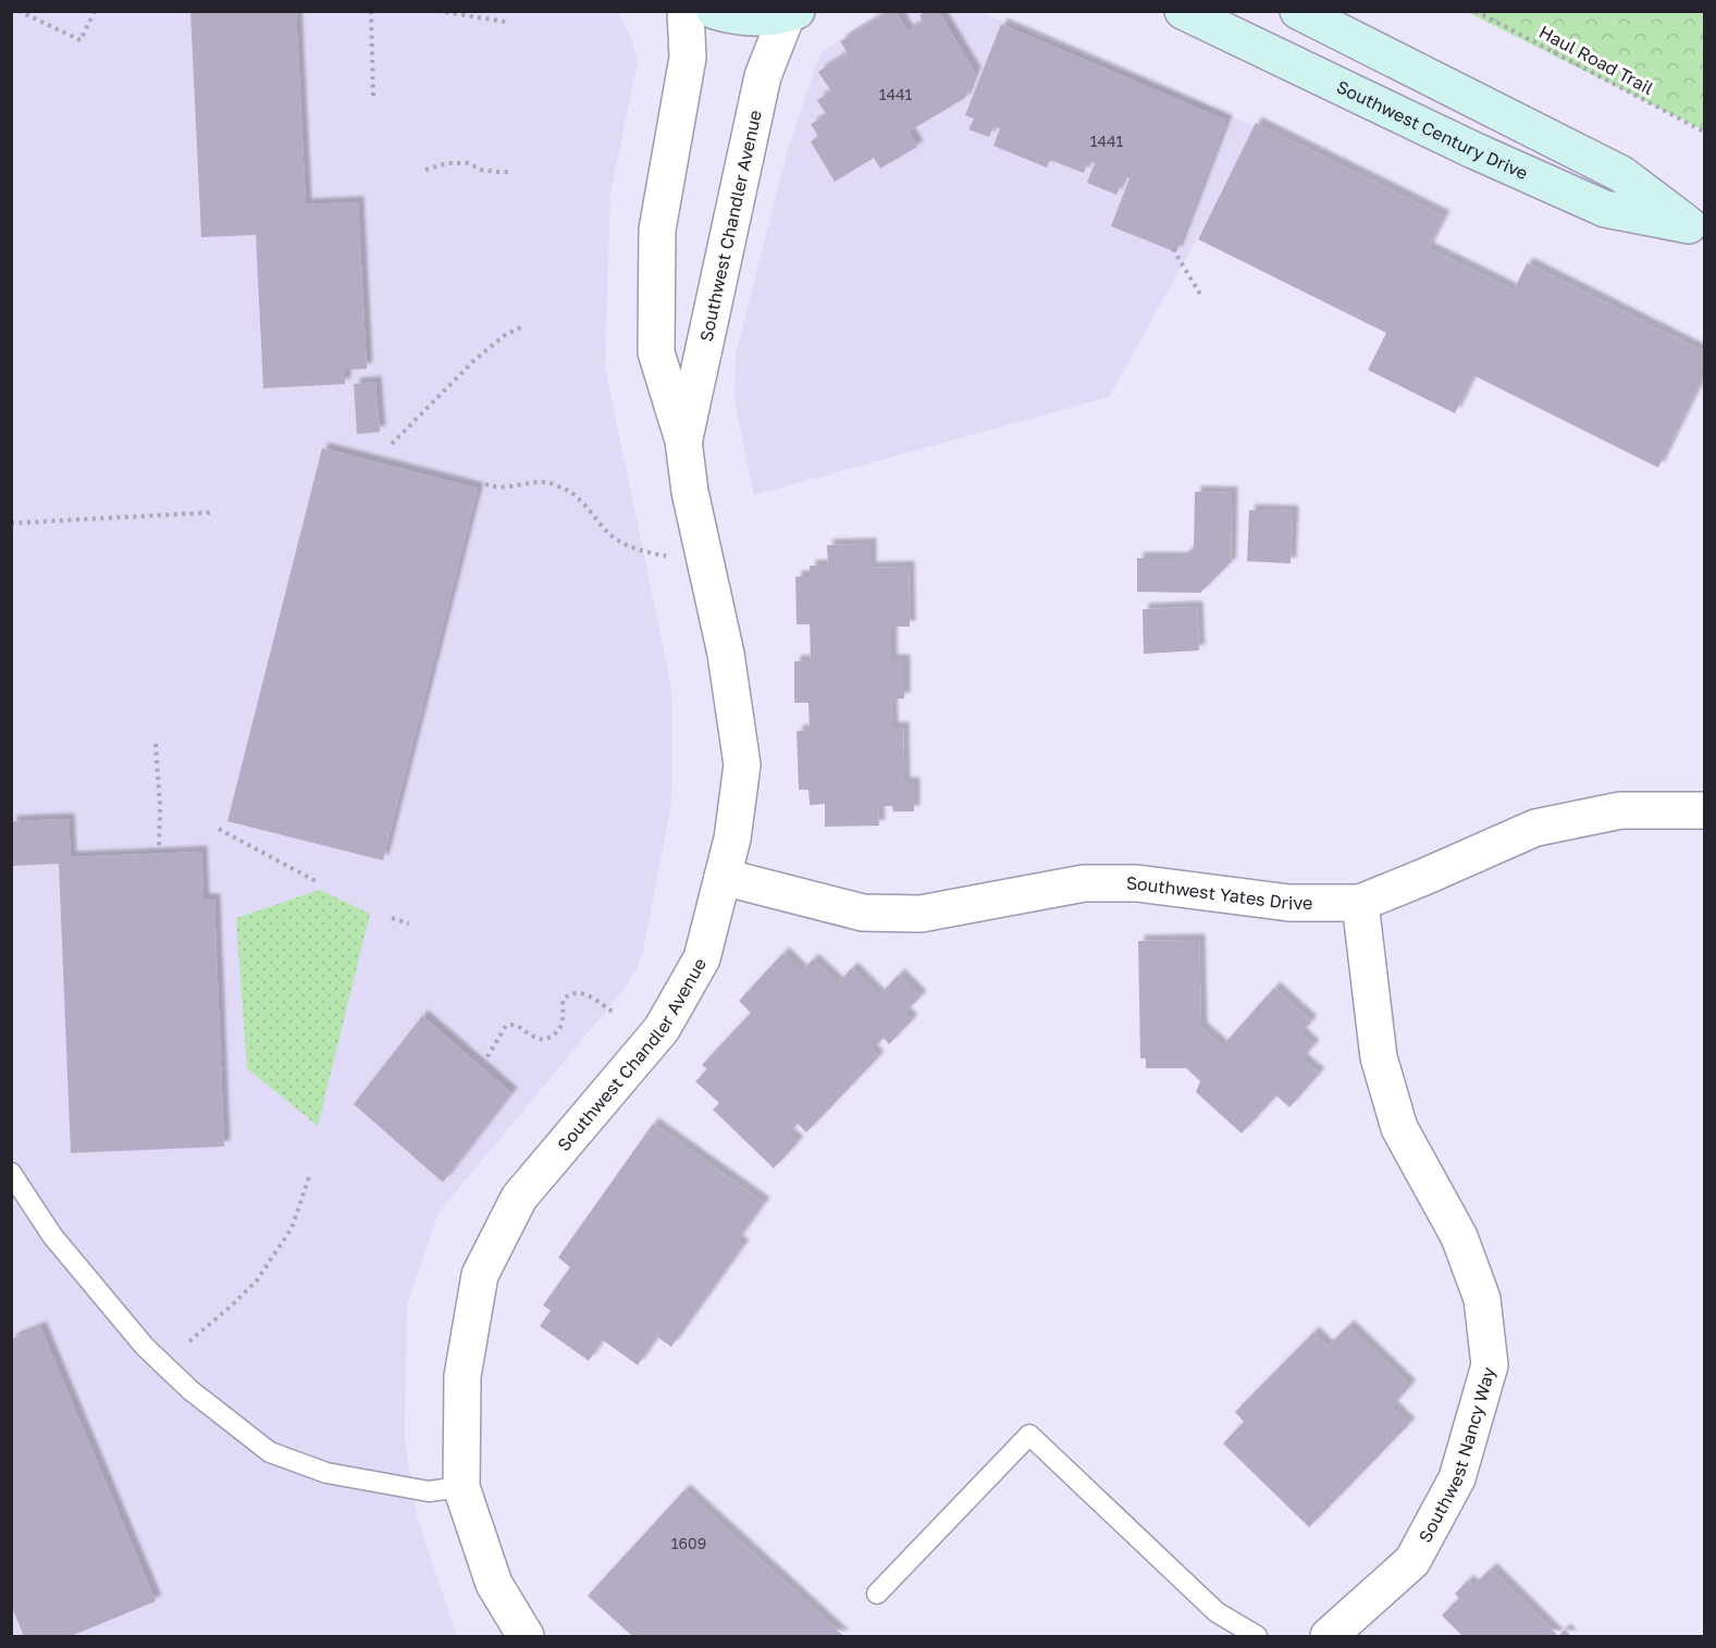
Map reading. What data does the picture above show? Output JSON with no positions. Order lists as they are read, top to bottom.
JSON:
{
  "streets": {
    "main road": ["Southwest Century Drive"],
    "street": ["Southwest Chandler Avenue", "Southwest Yates Drive", "Southwest Nancy Way"],
    "path": ["Haul Road Trail"]
  },
  "crossings": [
    ["Southwest Chandler Avenue", "Southwest Yates Drive"],
    ["Southwest Yates Drive", "Southwest Nancy Way"]
  ],
  "house_numbers": ["1441", "1441", "1609"]
}
